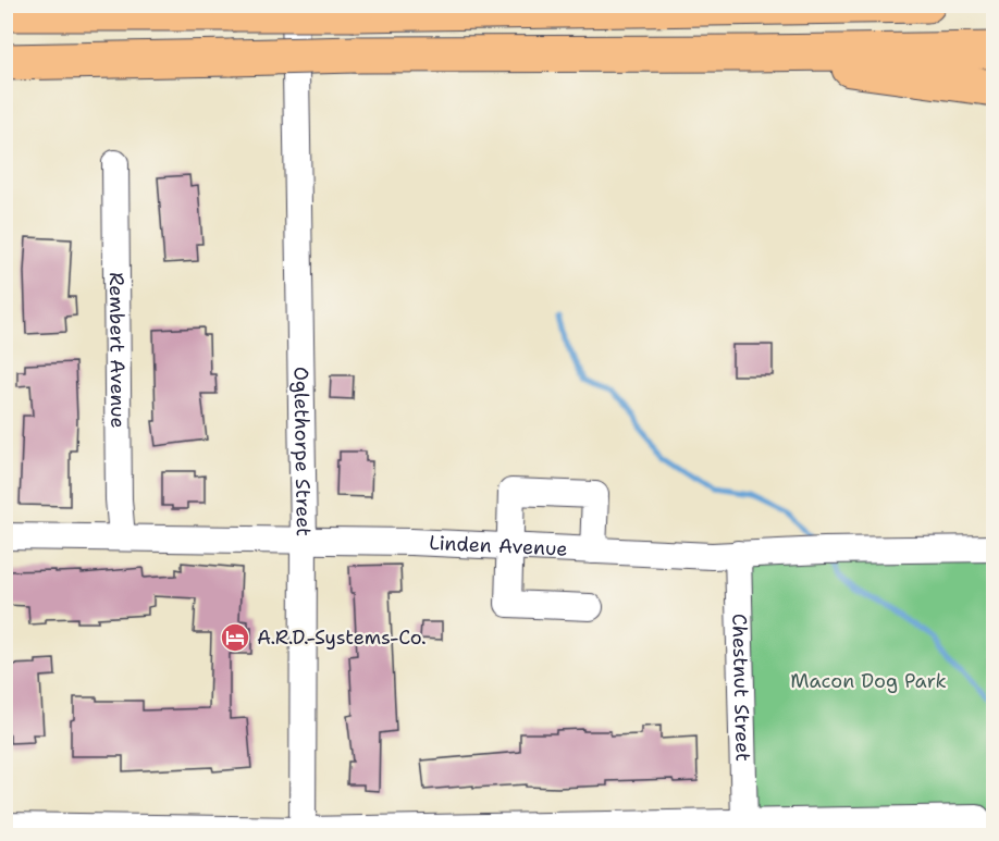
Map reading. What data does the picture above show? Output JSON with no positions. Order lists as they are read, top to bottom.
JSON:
{
  "streets": {
    "street": [
      "Rembert Avenue",
      "Oglethorpe Street",
      "Linden Avenue",
      "Chestnut Street"
    ]
  },
  "crossings": [
    ["Rembert Avenue", "Linden Avenue"],
    ["Oglethorpe Street", "Linden Avenue"],
    ["Linden Avenue", "Chestnut Street"]
  ],
  "parks": ["Macon Dog Park"],
  "places": {
    "hotel": ["A.R.D.-Systems-Co."]
  }
}
